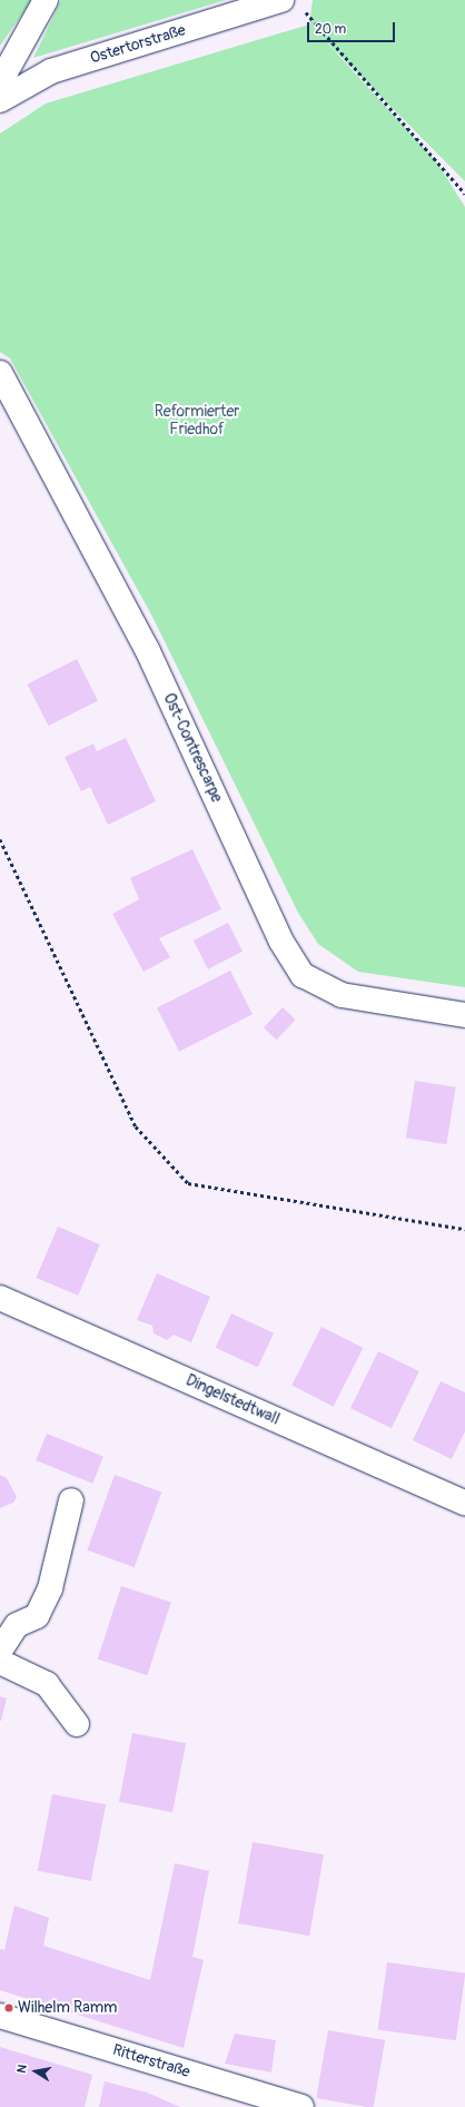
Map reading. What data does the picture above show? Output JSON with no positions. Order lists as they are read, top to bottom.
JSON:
{
  "streets": {
    "street": [
      "Ostertorstraße",
      "Ost-Contrescarpe",
      "Dingelstedtwall",
      "Ritterstraße"
    ]
  },
  "parks": ["Reformierter Friedhof"],
  "places": ["Wilhelm Ramm"],
  "scale_bar": "20 m",
  "north": "left"
}
